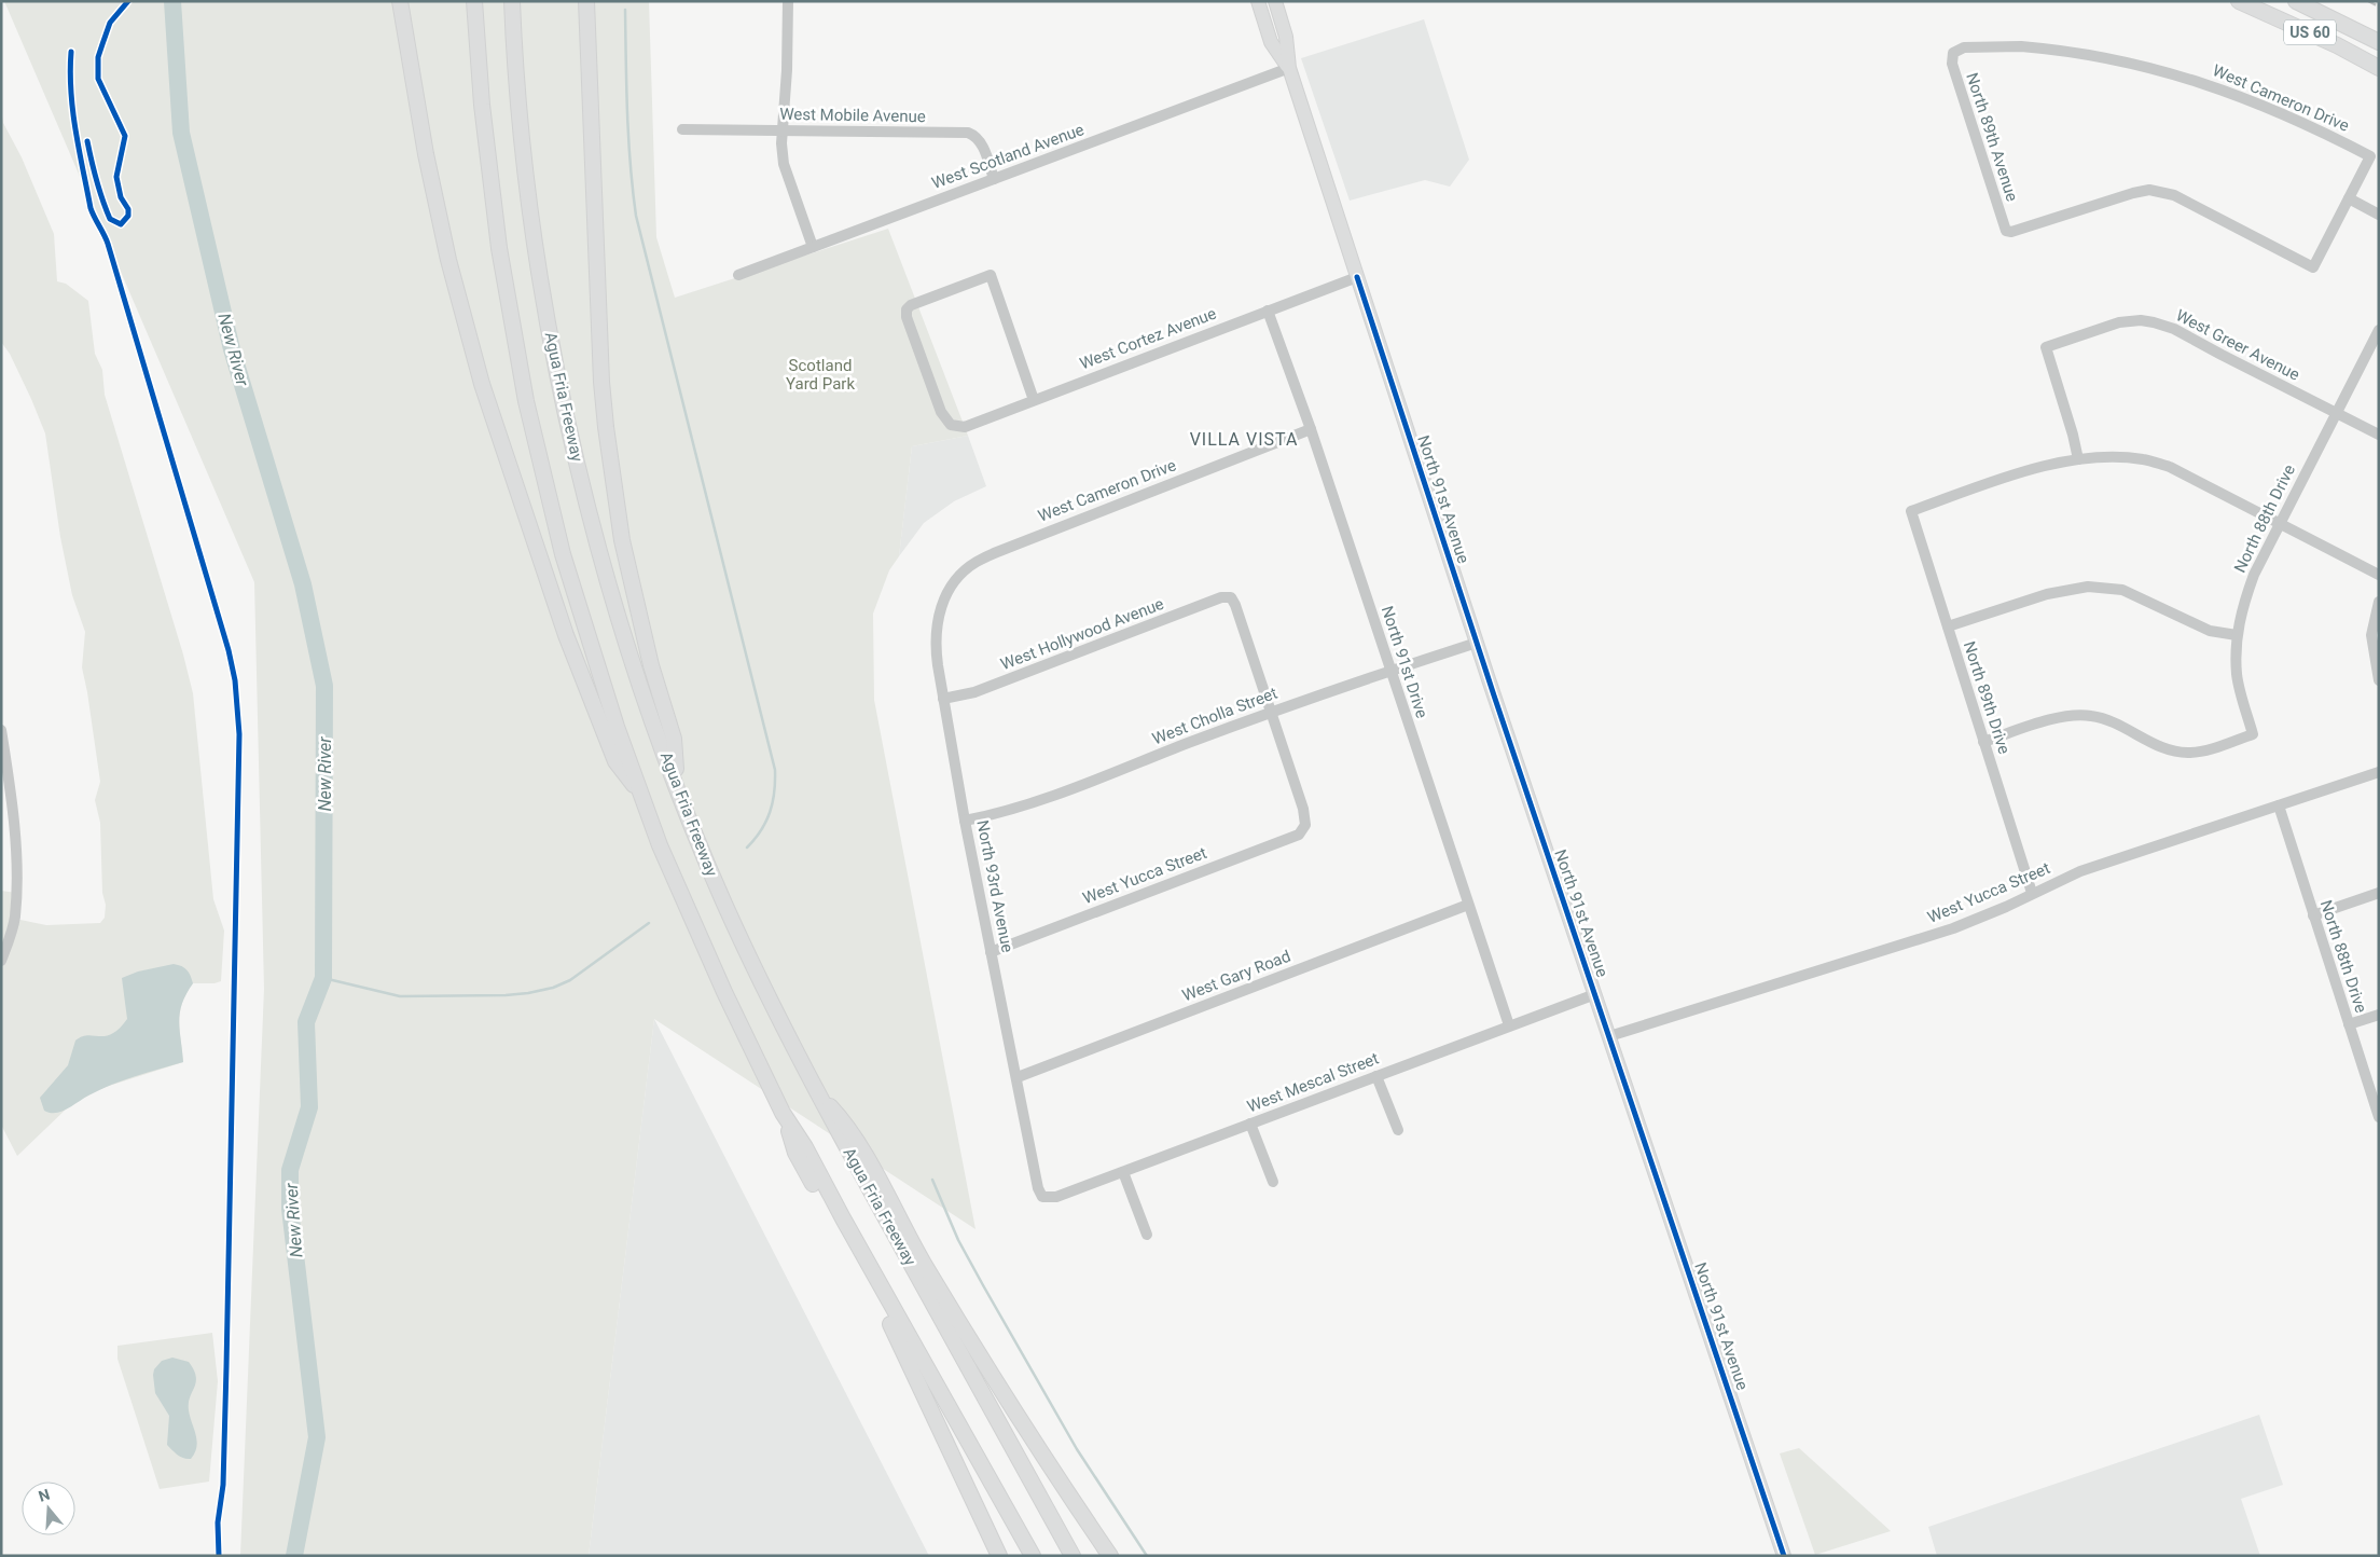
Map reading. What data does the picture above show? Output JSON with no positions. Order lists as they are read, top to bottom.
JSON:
{
  "streets": {
    "highway": ["US 60", "Agua Fria Freeway"],
    "main road": ["North 91st Avenue"],
    "street": [
      "West Cameron Drive",
      "West Mobile Avenue",
      "North 89th Avenue",
      "West Scotland Avenue",
      "West Cortez Avenue",
      "West Greer Avenue",
      "North 88th Drive",
      "West Hollywood Avenue",
      "North 91st Drive",
      "North 89th Drive",
      "West Cholla Street",
      "West Yucca Street",
      "North 93rd Avenue",
      "West Gary Road",
      "West Mescal Street"
    ]
  },
  "crossings": [
    ["West Cameron Drive", "North 89th Avenue"],
    ["West Cameron Drive", "North 91st Drive"],
    ["West Cameron Drive", "North 93rd Avenue"],
    ["West Mobile Avenue", "West Scotland Avenue"],
    ["West Scotland Avenue", "North 91st Avenue"],
    ["West Cortez Avenue", "North 91st Avenue"],
    ["West Cortez Avenue", "North 91st Drive"],
    ["West Greer Avenue", "North 88th Drive"],
    ["West Greer Avenue", "North 89th Drive"],
    ["North 91st Avenue", "West Cholla Street"],
    ["North 91st Avenue", "West Yucca Street"],
    ["North 91st Avenue", "West Mescal Street"],
    ["North 88th Drive", "North 89th Drive"],
    ["North 88th Drive", "West Yucca Street"],
    ["West Hollywood Avenue", "West Cholla Street"],
    ["West Hollywood Avenue", "West Yucca Street"],
    ["West Hollywood Avenue", "North 93rd Avenue"],
    ["North 91st Drive", "West Cholla Street"],
    ["North 91st Drive", "West Gary Road"],
    ["North 91st Drive", "West Mescal Street"],
    ["North 89th Drive", "West Yucca Street"],
    ["West Cholla Street", "West Yucca Street"],
    ["West Cholla Street", "North 93rd Avenue"],
    ["West Yucca Street", "North 93rd Avenue"],
    ["North 93rd Avenue", "West Gary Road"],
    ["North 93rd Avenue", "West Mescal Street"]
  ],
  "districts": ["VILLA VISTA"],
  "water": ["New River"],
  "parks": ["Scotland Yard Park"],
  "north": "top"
}
